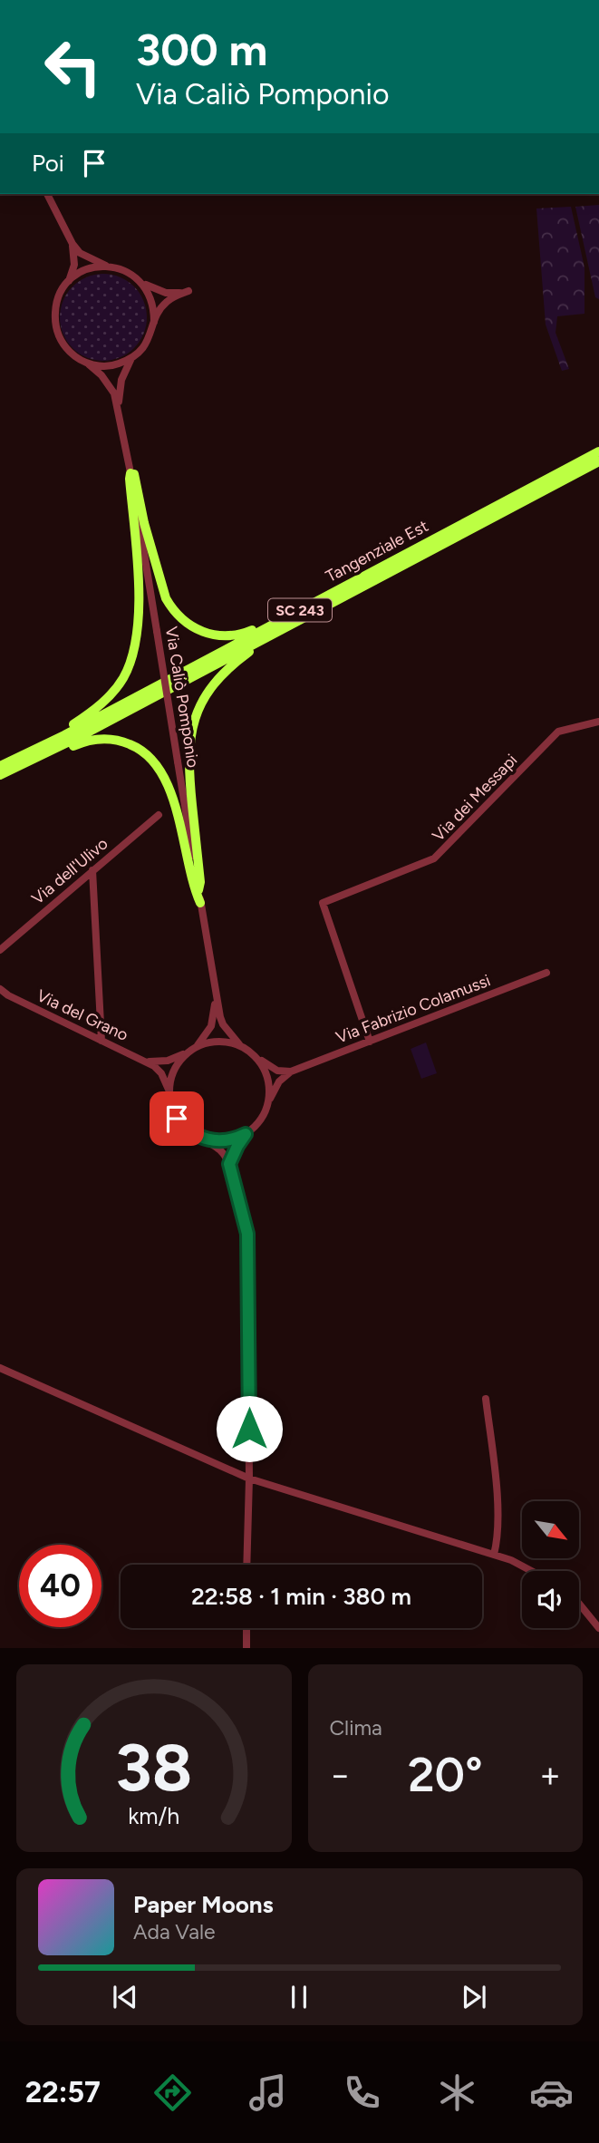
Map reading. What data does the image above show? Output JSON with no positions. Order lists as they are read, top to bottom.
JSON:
{
  "streets": {
    "highway": ["Tangenziale Est", "SC 243"],
    "street": [
      "Via Caliò Pomponio",
      "Via dei Messapi",
      "Via dell'Ulivo",
      "Via Fabrizio Colamussi",
      "Via del Grano"
    ]
  },
  "crossings": [
    ["Via Caliò Pomponio", "Via Fabrizio Colamussi"],
    ["Via dei Messapi", "Via Fabrizio Colamussi"]
  ],
  "north": "bottom right",
  "page": {
    "turn": ["300 m", "Via Caliò Pomponio"],
    "then": "Poi",
    "limit": "40",
    "trip": "22:58 · 1 min · 380 m",
    "tile": "Clima",
    "heat": ["−", "20°", "+"],
    "song": ["Paper Moons", "Ada Vale"],
    "tabs": "22:57",
    "gauge": ["38", "km/h"]
  }
}
